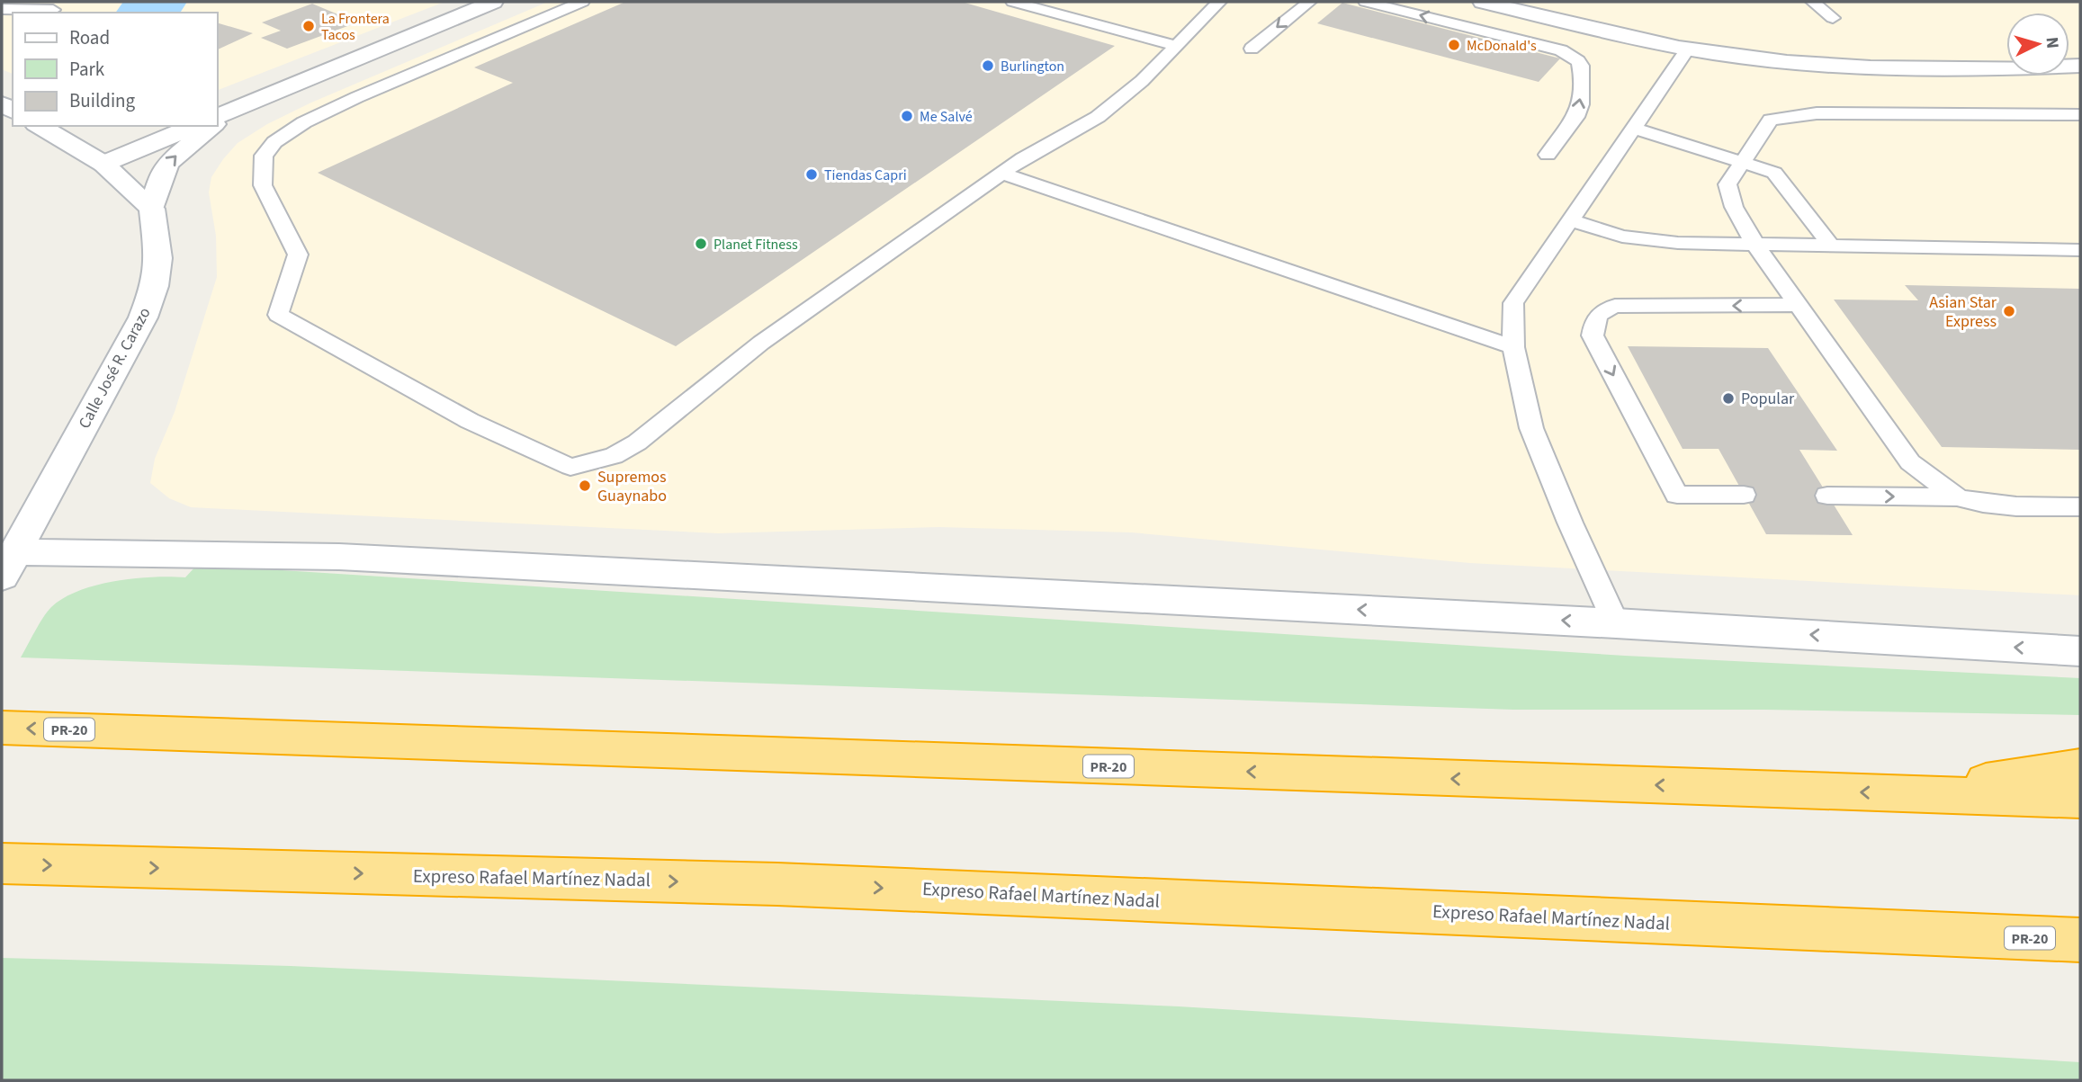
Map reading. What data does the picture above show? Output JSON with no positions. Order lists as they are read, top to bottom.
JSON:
{
  "streets": {
    "highway": ["PR-20", "Expreso Rafael Martínez Nadal"],
    "street": ["Calle José R. Carazo"]
  },
  "places": [
    "La Frontera Tacos",
    "McDonald's",
    "Burlington",
    "Me Salvé",
    "Tiendas Capri",
    "Planet Fitness",
    "Asian Star Express",
    "Popular",
    "Supremos Guaynabo"
  ],
  "legend": ["Road", "Park", "Building"],
  "north": "right"
}
